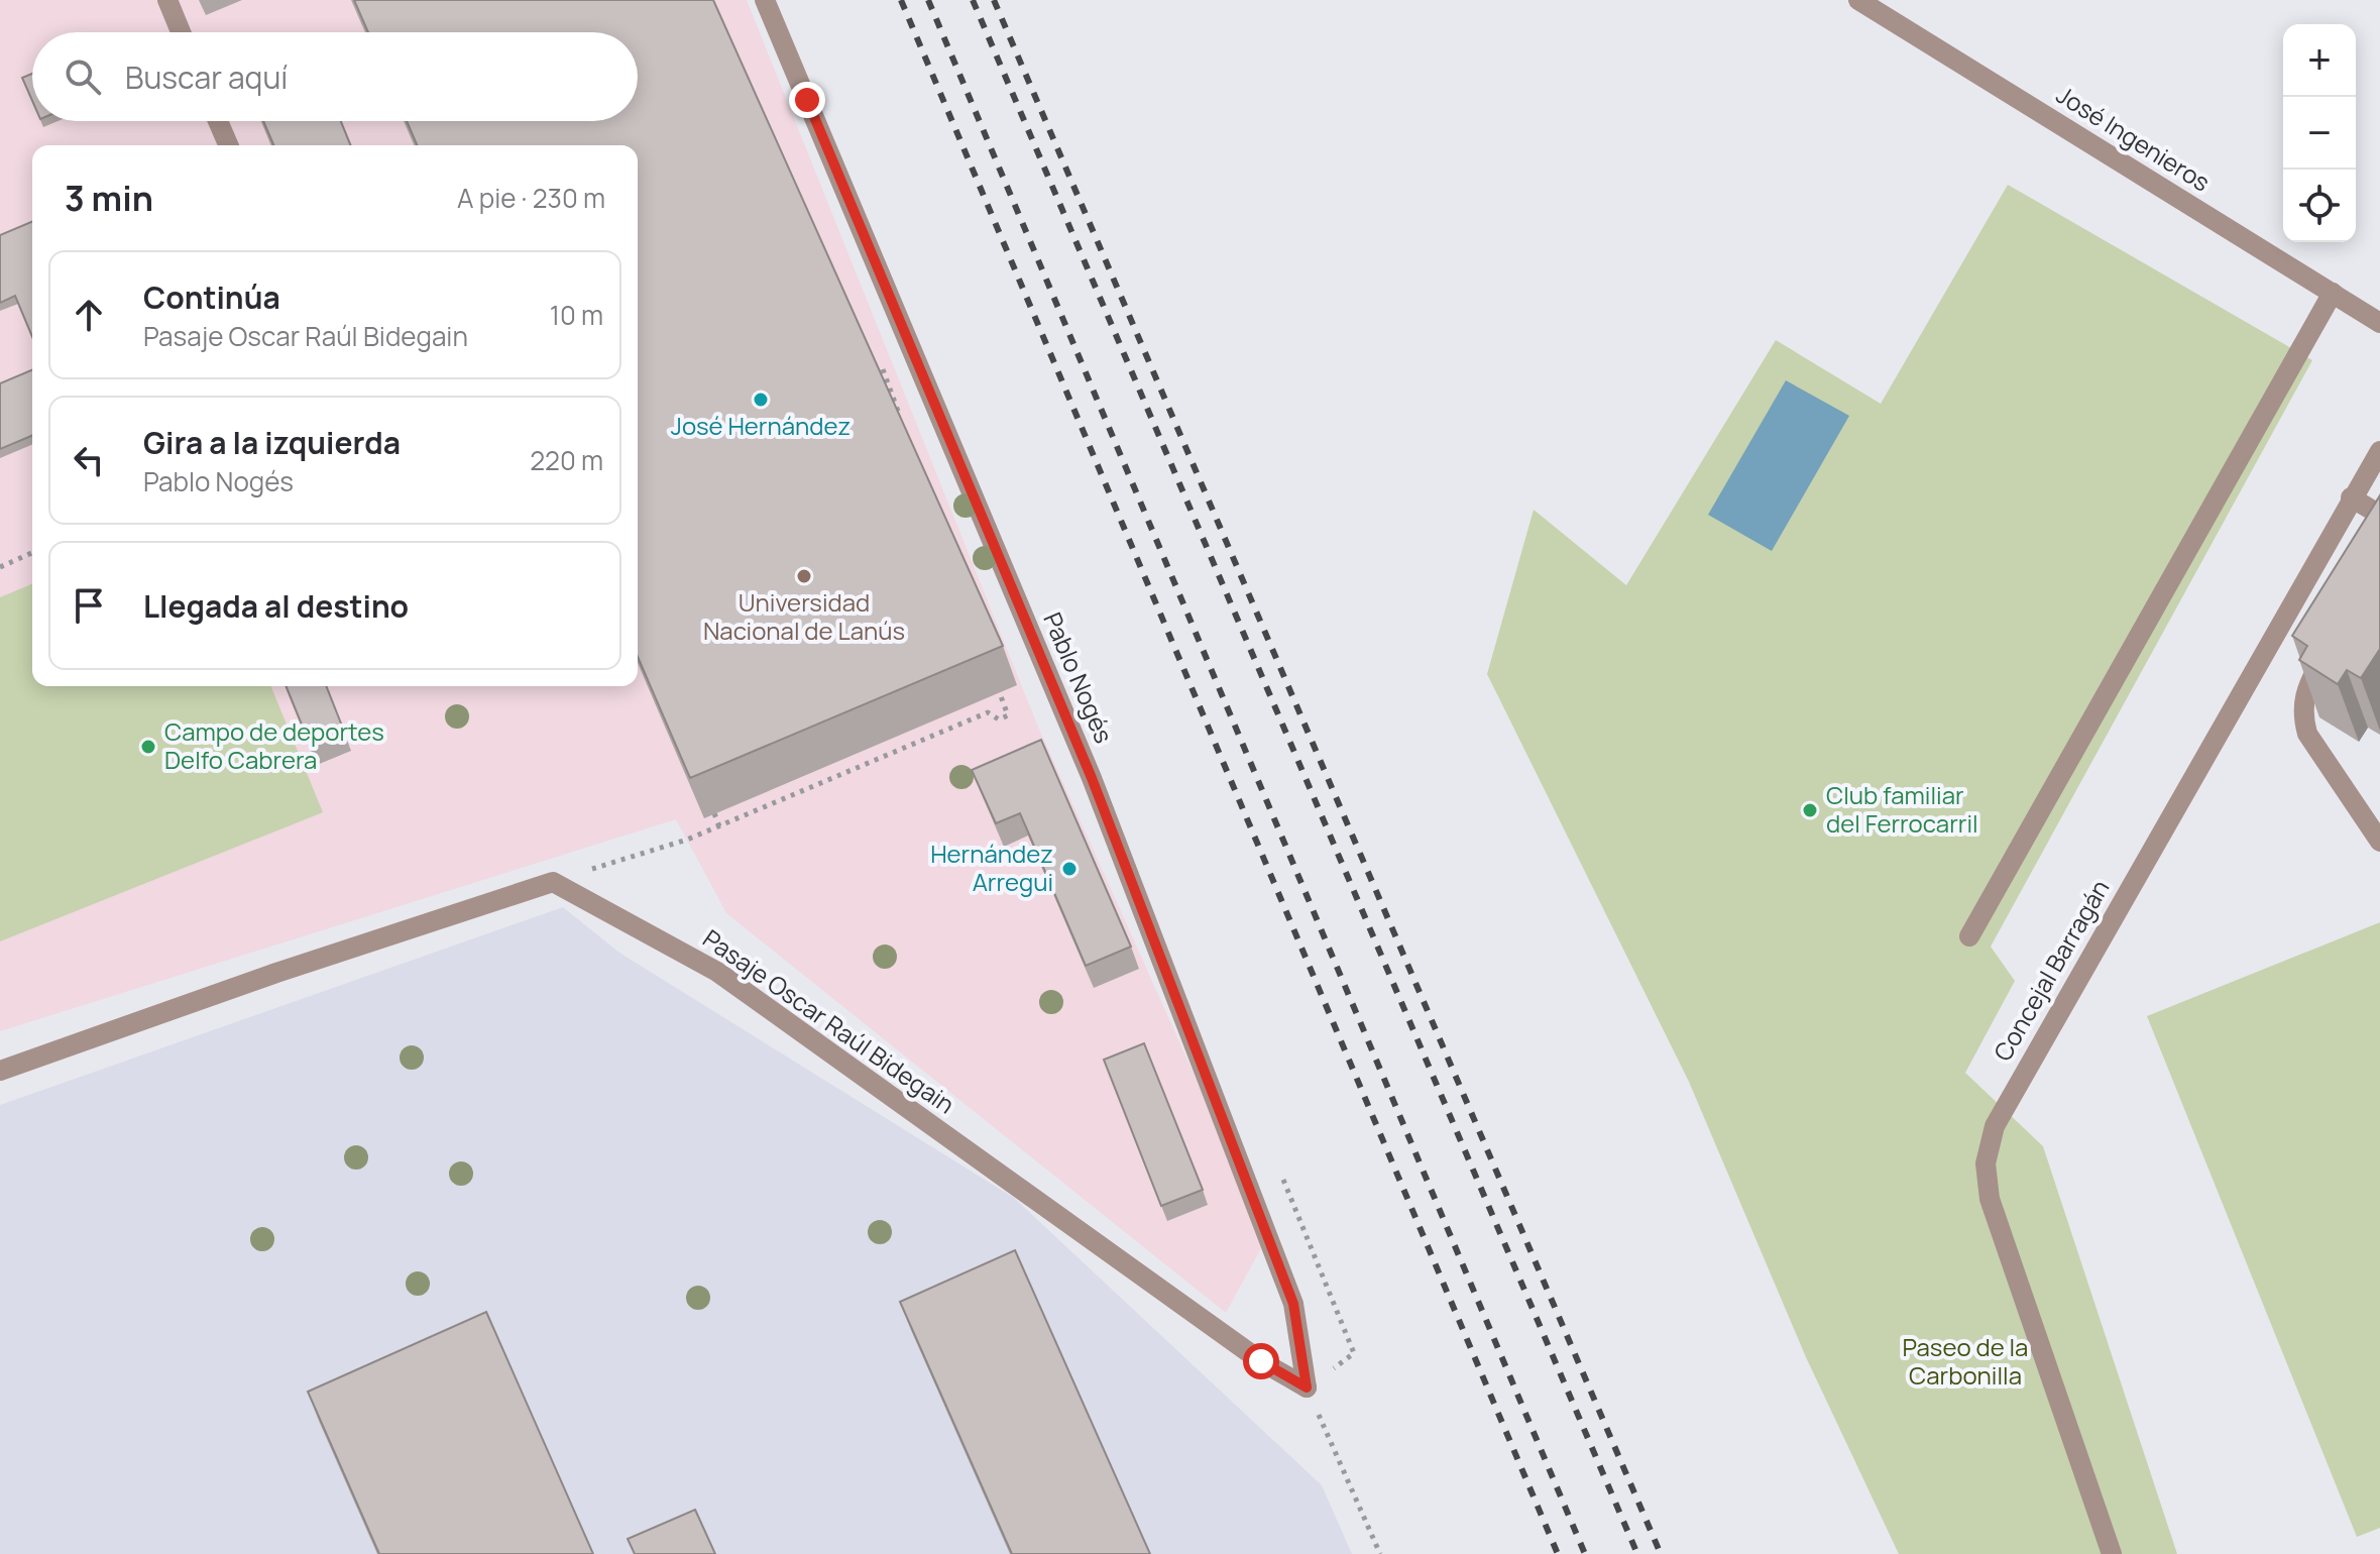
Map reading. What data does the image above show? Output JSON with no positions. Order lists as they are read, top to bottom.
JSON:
{
  "streets": {
    "street": [
      "José Ingenieros",
      "Pablo Nogés",
      "Concejal Barragán",
      "Pasaje Oscar Raúl Bidegain"
    ]
  },
  "crossings": [
    ["Pablo Nogés", "Pasaje Oscar Raúl Bidegain"]
  ],
  "parks": ["Paseo de la Carbonilla"],
  "places": [
    "José Hernández",
    "Universidad Nacional de Lanús",
    "Campo de deportes Delfo Cabrera",
    "Club familiar del Ferrocarril",
    "Hernández Arregui"
  ],
  "page": {
    "map_buttons": ["+", "−"],
    "search": "Buscar aquí",
    "heading": ["3 min", "A pie · 230 m"],
    "list": [
      ["Continúa", "Pasaje Oscar Raúl Bidegain", "10 m"],
      ["Gira a la izquierda", "Pablo Nogés", "220 m"],
      "Llegada al destino"
    ]
  }
}
